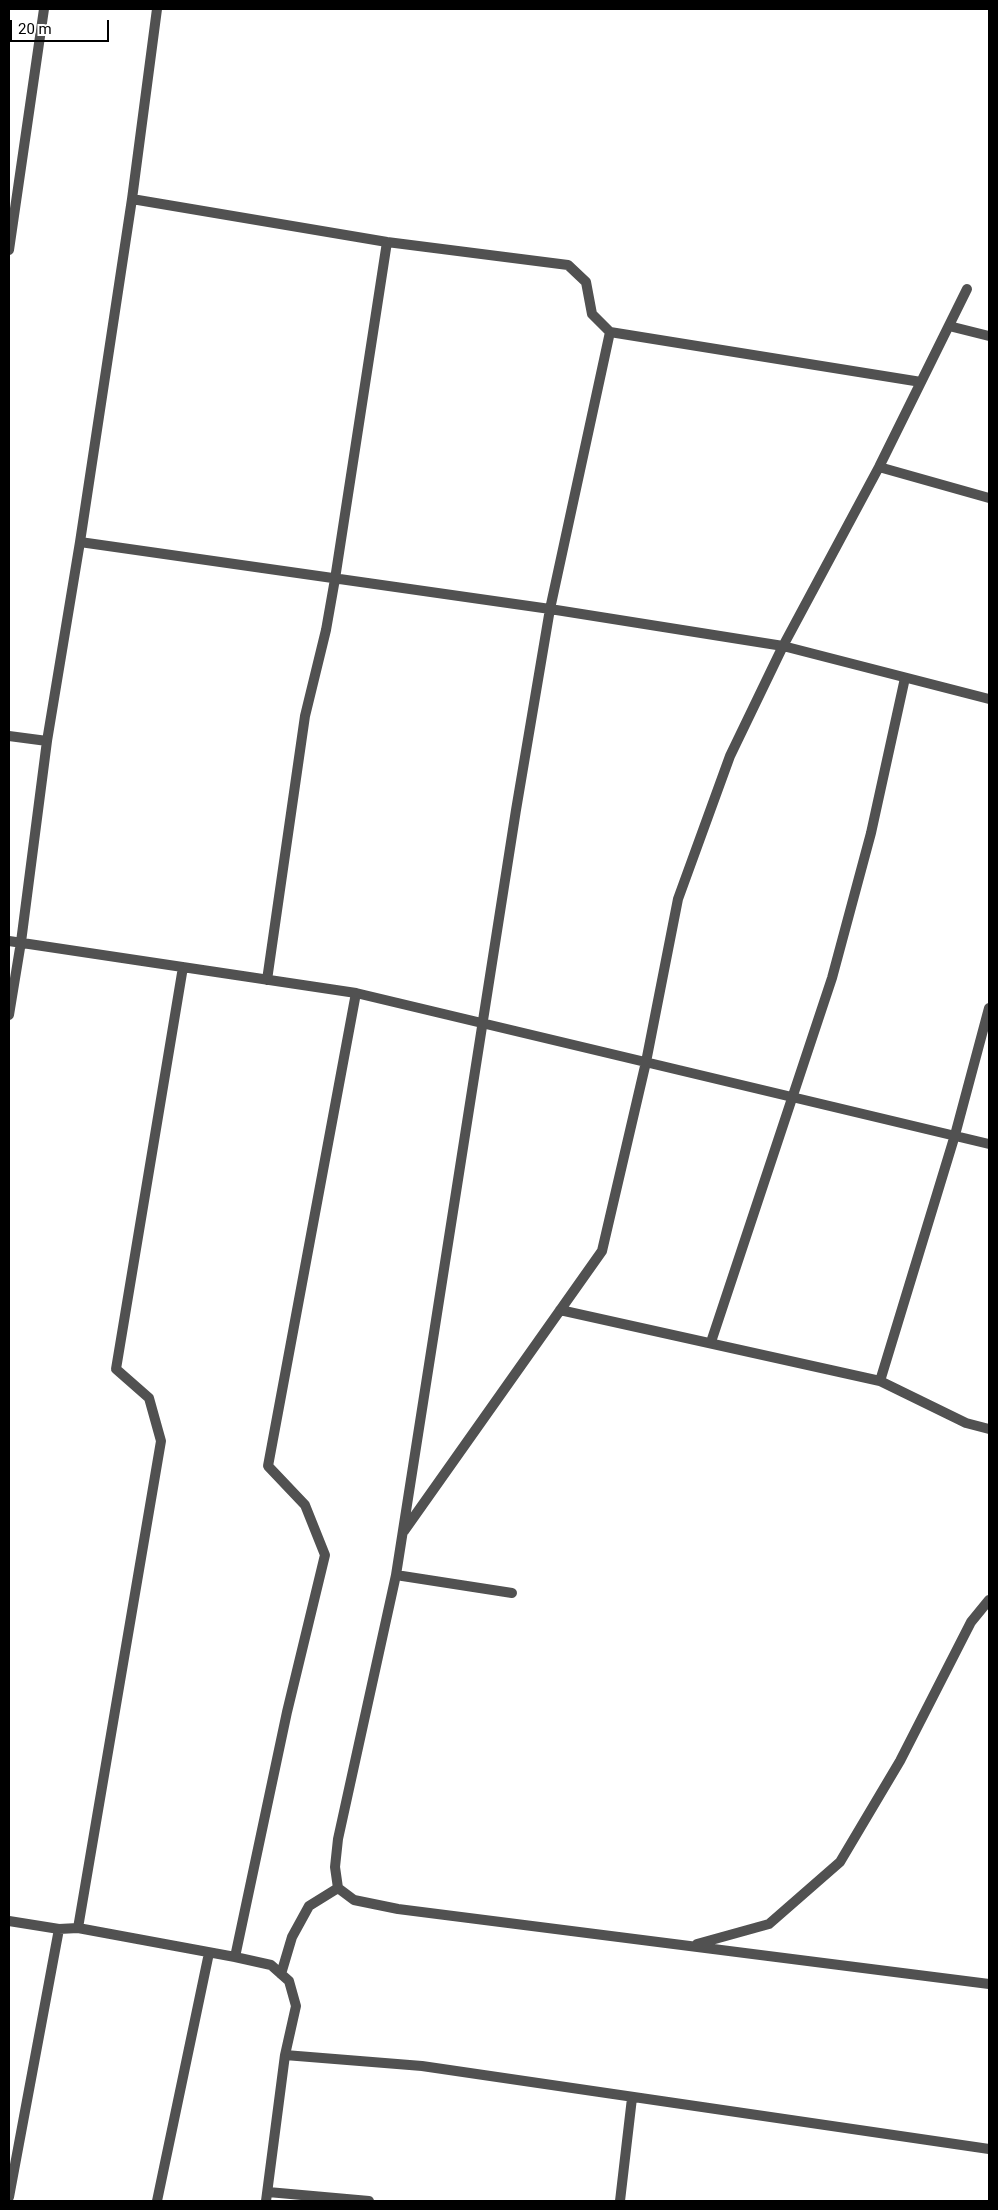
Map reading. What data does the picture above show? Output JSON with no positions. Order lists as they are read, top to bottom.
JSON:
{
  "scale_bar": "20 m"
}
